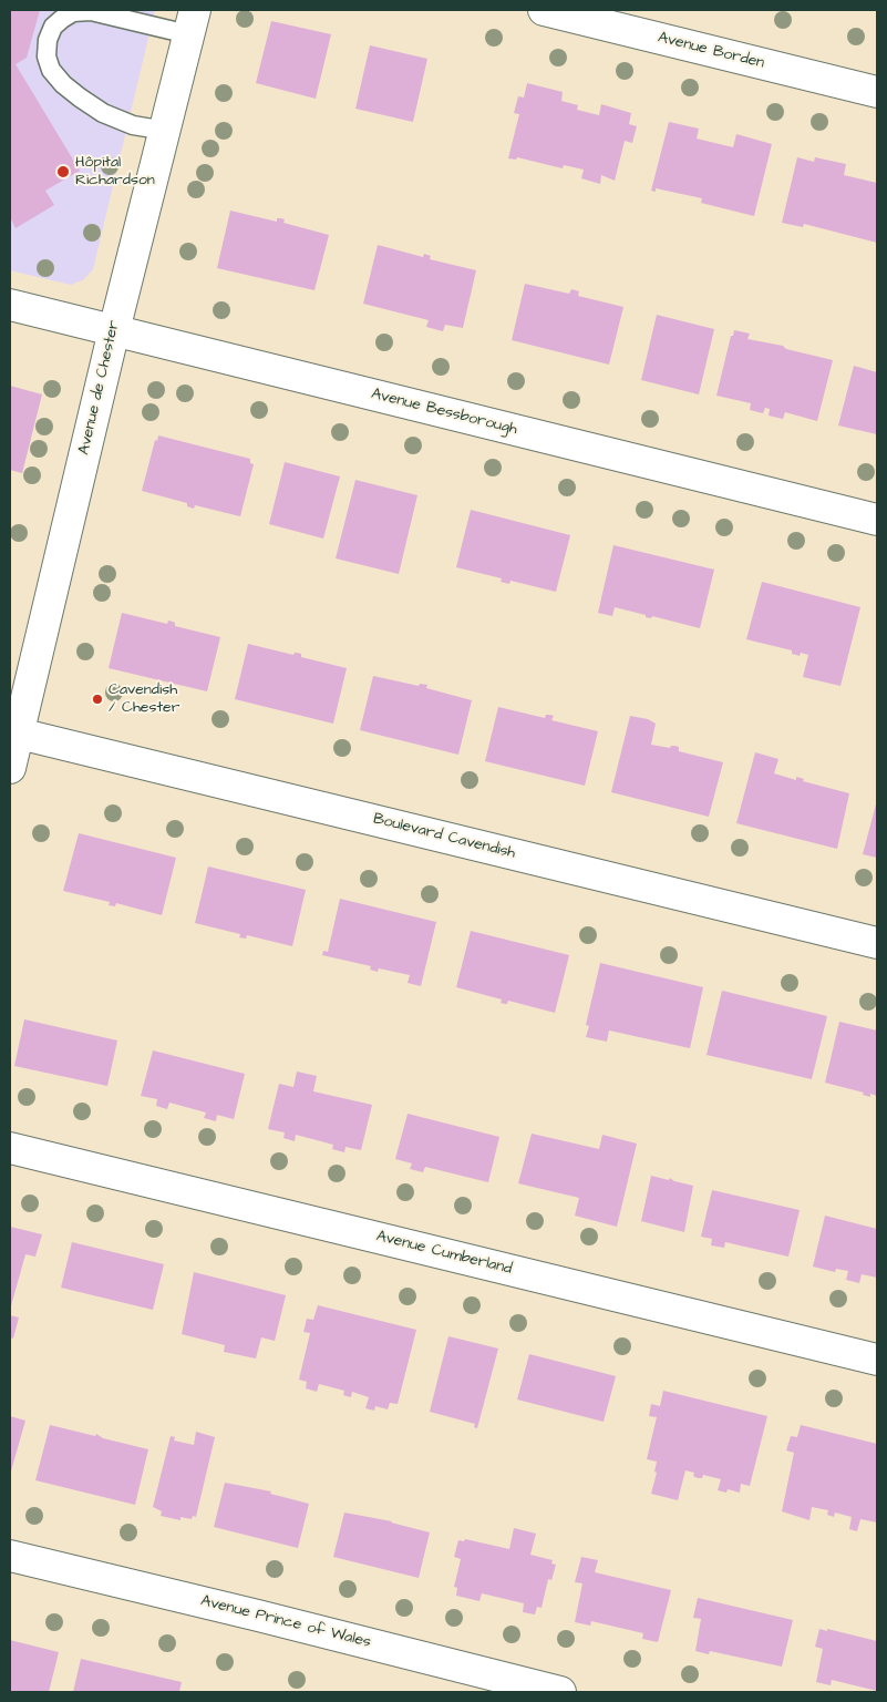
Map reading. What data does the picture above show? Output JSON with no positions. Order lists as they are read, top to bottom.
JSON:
{
  "streets": {
    "street": [
      "Avenue Borden",
      "Avenue de Chester",
      "Avenue Bessborough",
      "Boulevard Cavendish",
      "Avenue Cumberland",
      "Avenue Prince of Wales"
    ]
  },
  "crossings": [
    ["Avenue de Chester", "Avenue Bessborough"],
    ["Avenue de Chester", "Boulevard Cavendish"]
  ],
  "places": ["Hôpital Richardson", "Cavendish / Chester"]
}
